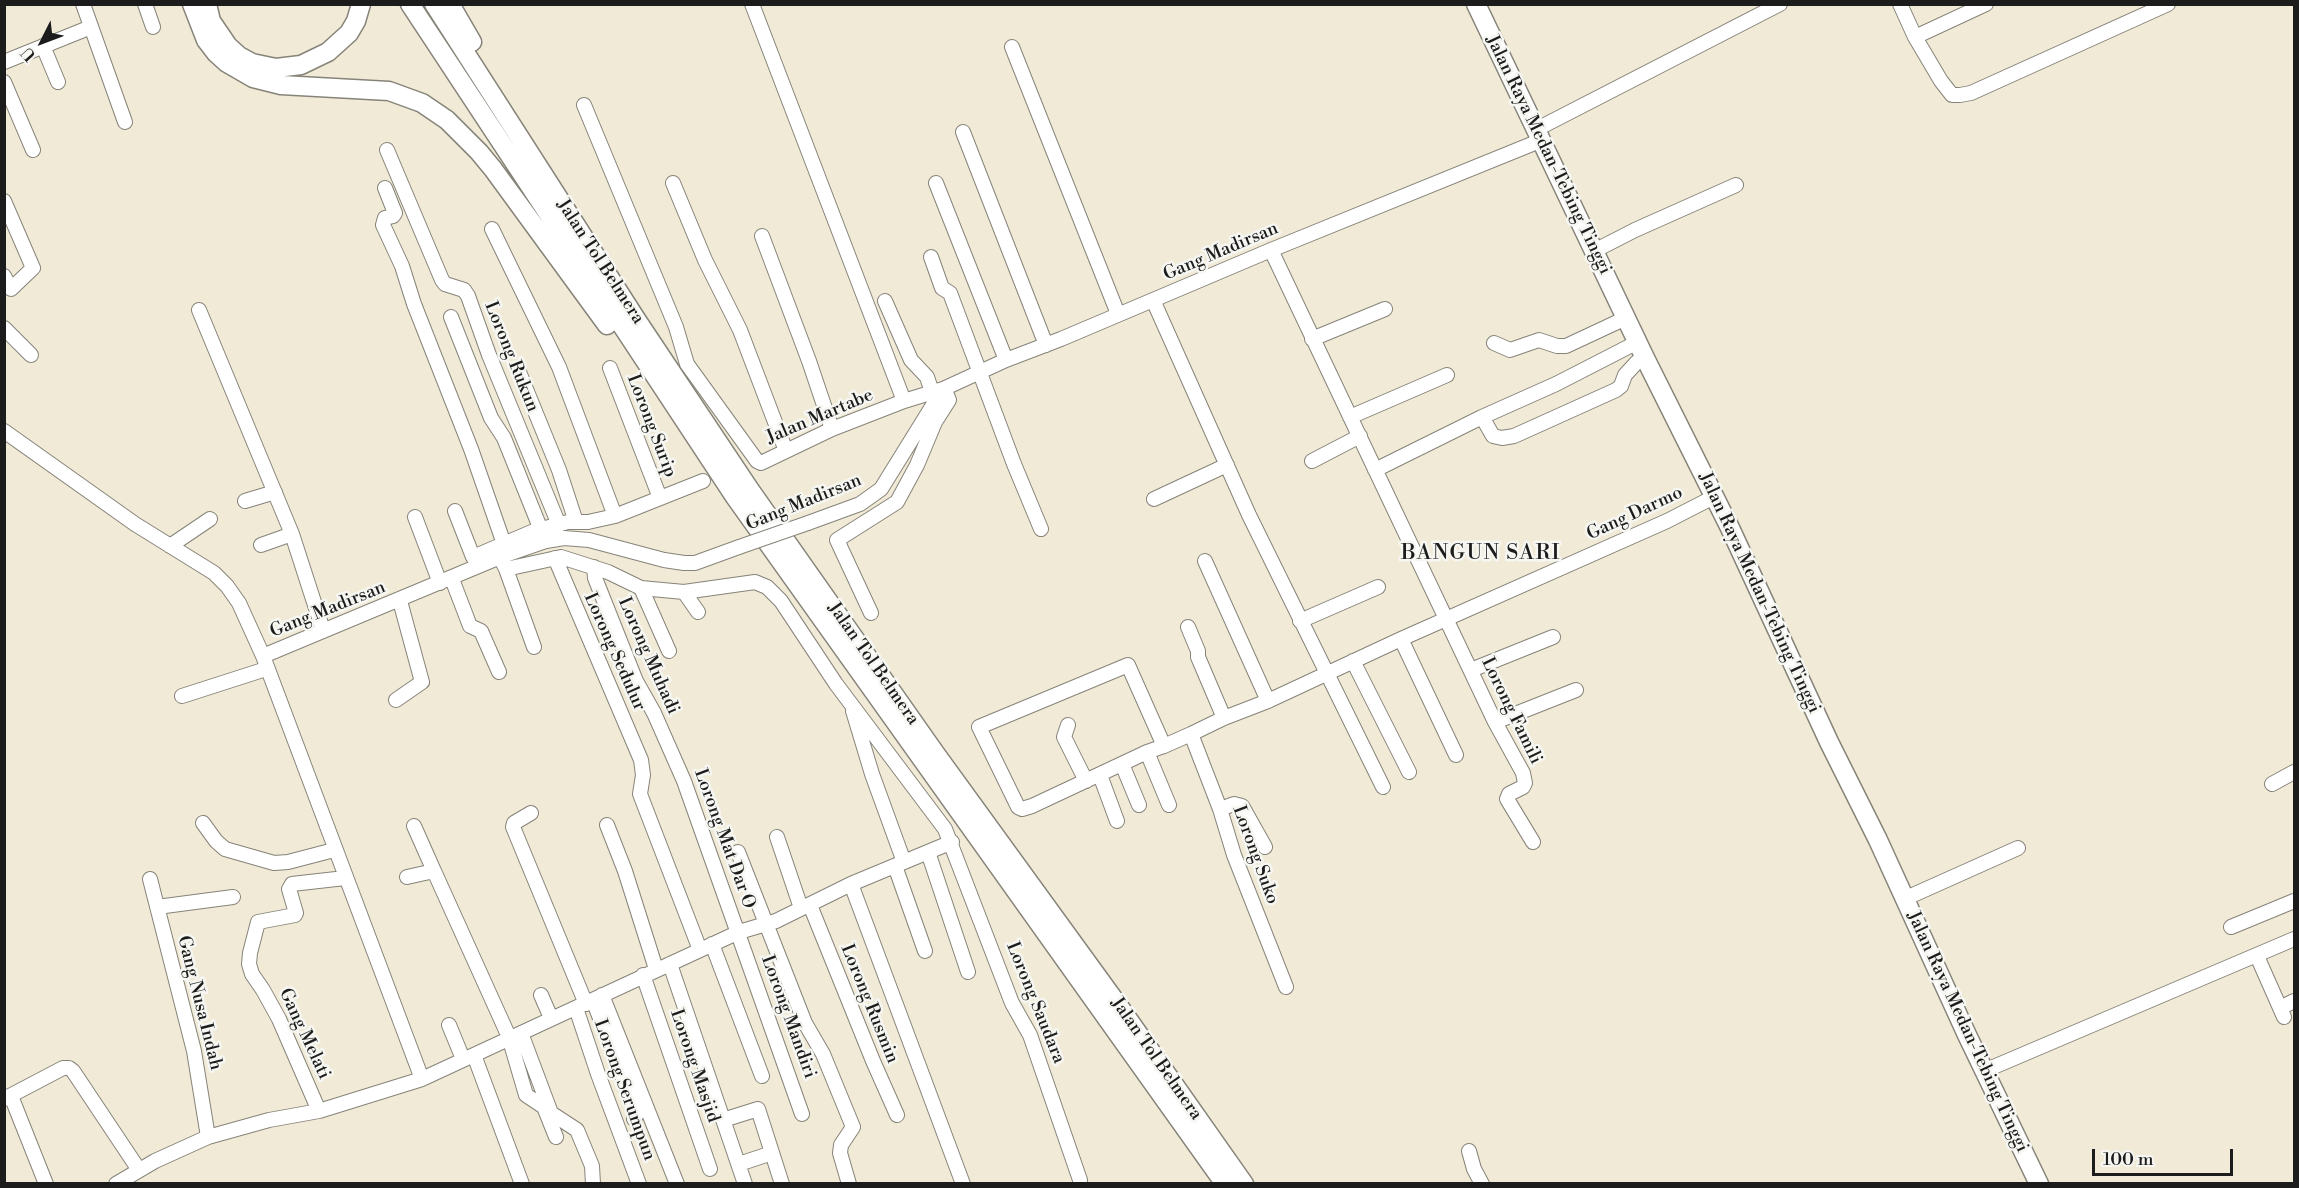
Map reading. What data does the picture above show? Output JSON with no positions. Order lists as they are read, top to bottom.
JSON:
{
  "streets": {
    "highway": ["Jalan Raya Medan-Tebing Tinggi", "Jalan Tol Belmera"],
    "street": [
      "Gang Madirsan",
      "Lorong Rukun",
      "Jalan Martabe",
      "Lorong Surip",
      "Gang Darmo",
      "Lorong Sedulur",
      "Lorong Muhadi",
      "Lorong Famili",
      "Lorong Mat Dar O",
      "Lorong Suko",
      "Gang Nusa Indah",
      "Lorong Saudara",
      "Lorong Rusmin",
      "Lorong Mandiri",
      "Gang Melati",
      "Lorong Masjid",
      "Lorong Serumpun"
    ]
  },
  "crossings": [
    ["Jalan Raya Medan-Tebing Tinggi", "Gang Madirsan"],
    ["Jalan Raya Medan-Tebing Tinggi", "Gang Darmo"],
    ["Gang Madirsan", "Jalan Martabe"],
    ["Gang Madirsan", "Lorong Famili"],
    ["Gang Darmo", "Lorong Famili"],
    ["Gang Darmo", "Lorong Suko"],
    ["Lorong Muhadi", "Lorong Mat Dar O"],
    ["Lorong Mat Dar O", "Lorong Mandiri"]
  ],
  "districts": ["BANGUN SARI"],
  "scale_bar": "100 m",
  "north": "bottom left"
}
